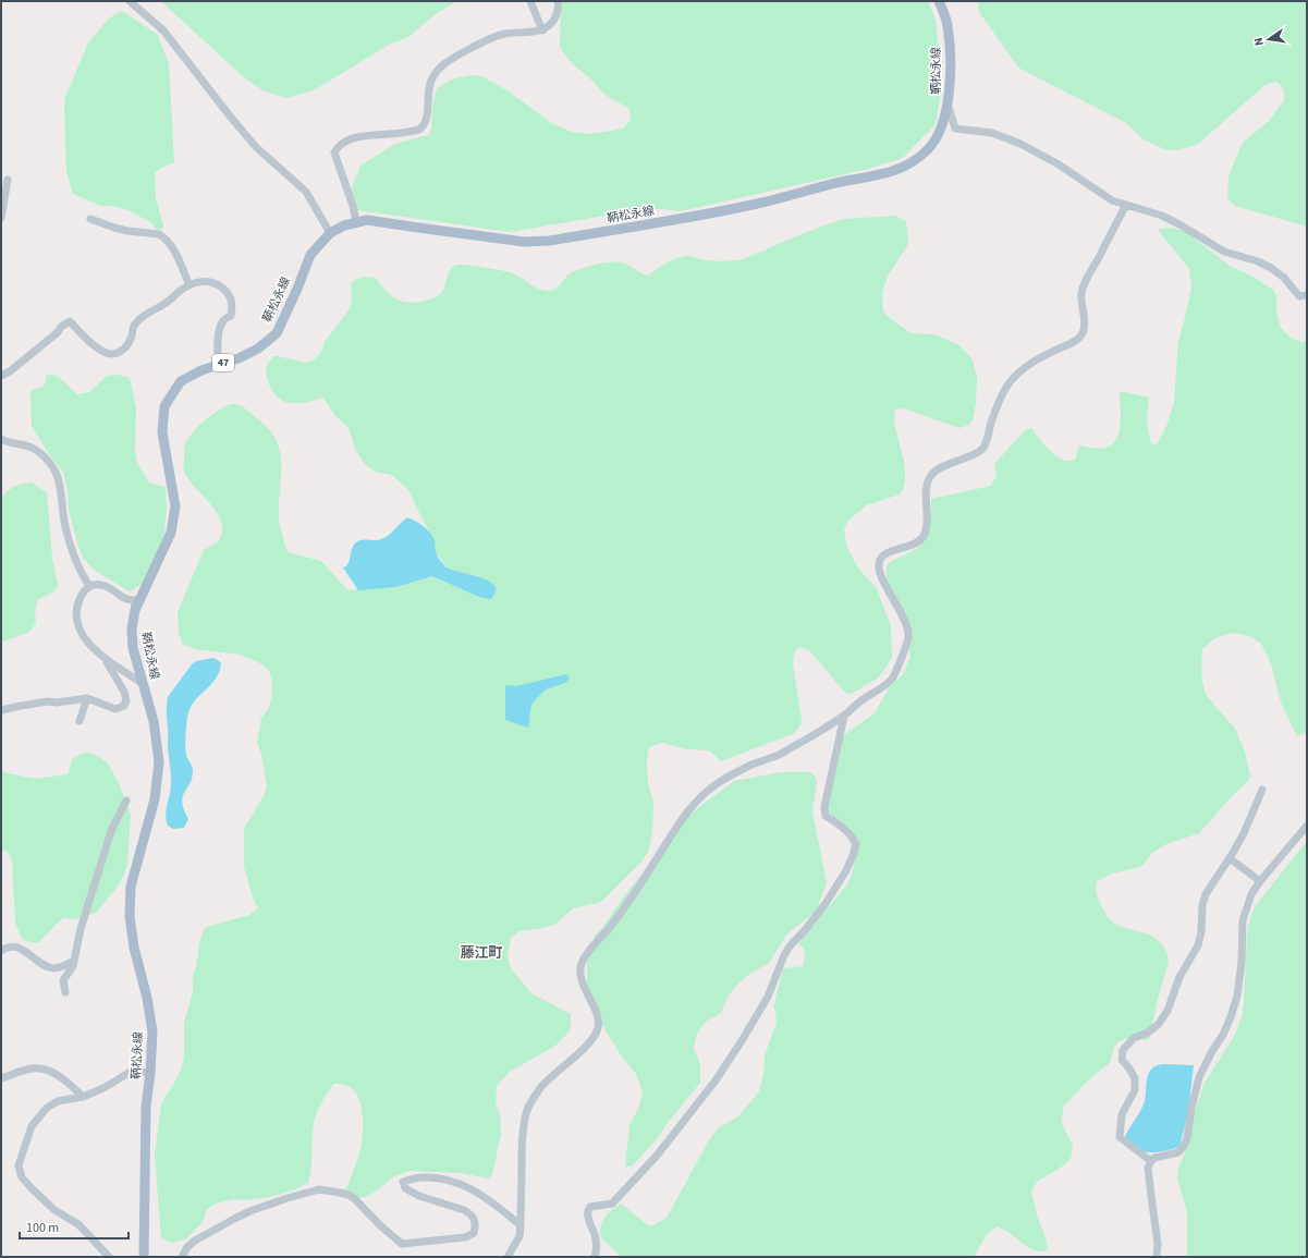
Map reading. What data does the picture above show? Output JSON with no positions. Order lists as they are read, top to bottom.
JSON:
{
  "streets": {
    "main road": ["鞆松永線", "47"]
  },
  "districts": ["藤江町"],
  "scale_bar": "100 m",
  "north": "left"
}
